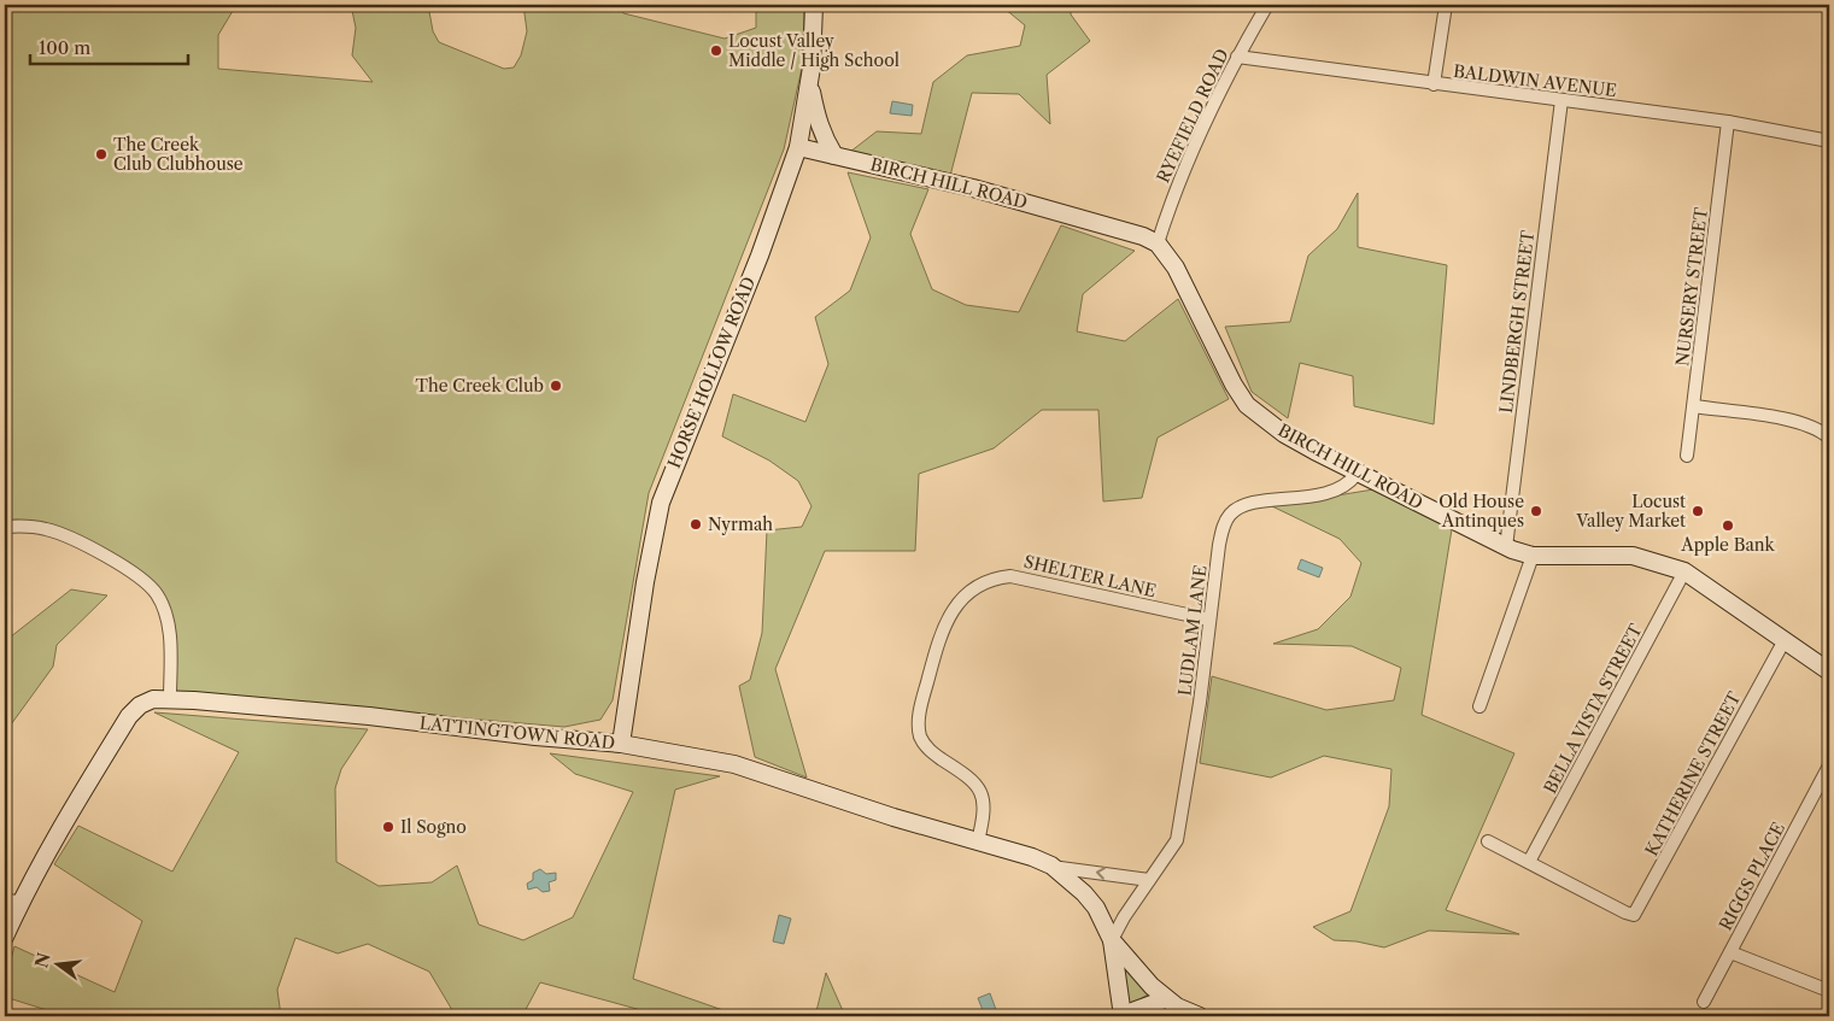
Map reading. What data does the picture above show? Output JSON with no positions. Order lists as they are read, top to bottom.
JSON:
{
  "streets": {
    "street": [
      "BALDWIN AVENUE",
      "RYEFIELD ROAD",
      "BIRCH HILL ROAD",
      "NURSERY STREET",
      "LINDBERGH STREET",
      "HORSE HOLLOW ROAD",
      "SHELTER LANE",
      "LUDLAM LANE",
      "BELLA VISTA STREET",
      "LATTINGTOWN ROAD",
      "KATHERINE STREET",
      "RIGGS PLACE"
    ]
  },
  "crossings": [
    ["BALDWIN AVENUE", "RYEFIELD ROAD"],
    ["BALDWIN AVENUE", "NURSERY STREET"],
    ["BALDWIN AVENUE", "LINDBERGH STREET"],
    ["RYEFIELD ROAD", "BIRCH HILL ROAD"],
    ["BIRCH HILL ROAD", "LINDBERGH STREET"],
    ["BIRCH HILL ROAD", "HORSE HOLLOW ROAD"],
    ["BIRCH HILL ROAD", "LUDLAM LANE"],
    ["BIRCH HILL ROAD", "BELLA VISTA STREET"],
    ["BIRCH HILL ROAD", "KATHERINE STREET"],
    ["HORSE HOLLOW ROAD", "LATTINGTOWN ROAD"],
    ["SHELTER LANE", "LUDLAM LANE"],
    ["SHELTER LANE", "LATTINGTOWN ROAD"],
    ["LUDLAM LANE", "LATTINGTOWN ROAD"],
    ["BELLA VISTA STREET", "KATHERINE STREET"]
  ],
  "places": [
    "Locust Valley Middle / High School",
    "The Creek Club Clubhouse",
    "The Creek Club",
    "Old House Antinques",
    "Locust Valley Market",
    "Nyrmah",
    "Apple Bank",
    "Il Sogno"
  ],
  "scale_bar": "100 m",
  "north": "left"
}
